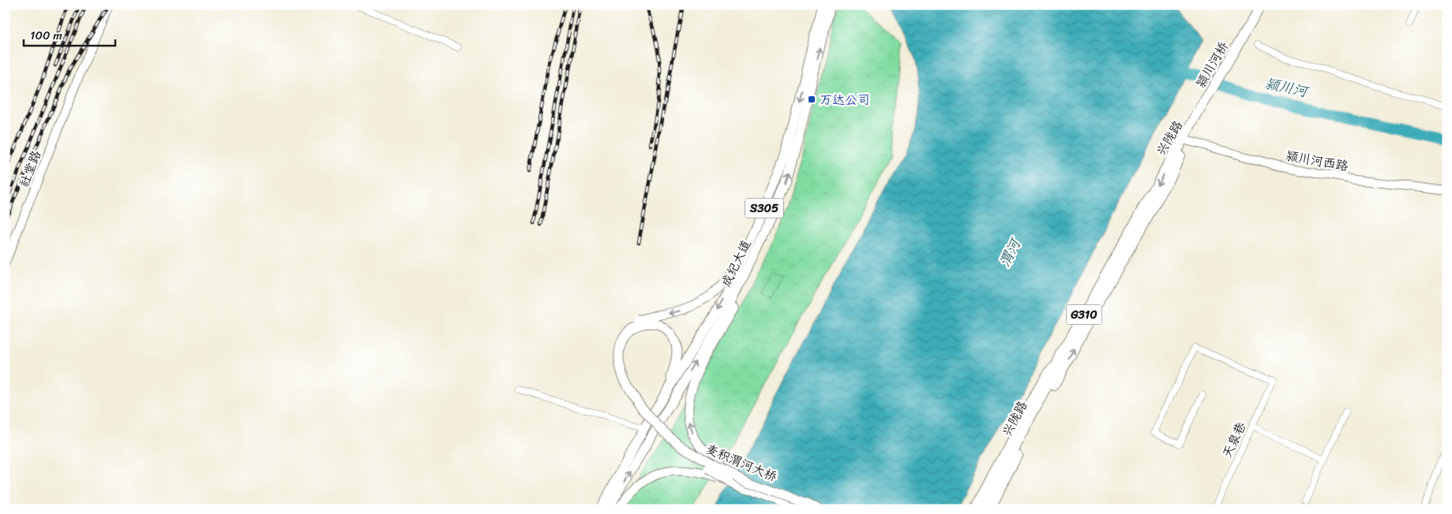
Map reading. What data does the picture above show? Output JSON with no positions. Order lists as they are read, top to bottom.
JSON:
{
  "streets": {
    "highway": ["颍川河桥", "兴陇路", "G310"],
    "main road": [
      "颍川河西路",
      "社堂路",
      "S305",
      "成纪大道",
      "麦积渭河大桥"
    ],
    "street": ["天泉巷"]
  },
  "crossings": [
    ["颍川河桥", "兴陇路"],
    ["兴陇路", "颍川河西路"],
    ["成纪大道", "麦积渭河大桥"]
  ],
  "water": ["颍川河", "渭河"],
  "places": {
    "transit": ["万达公司"]
  },
  "scale_bar": "100 m"
}
